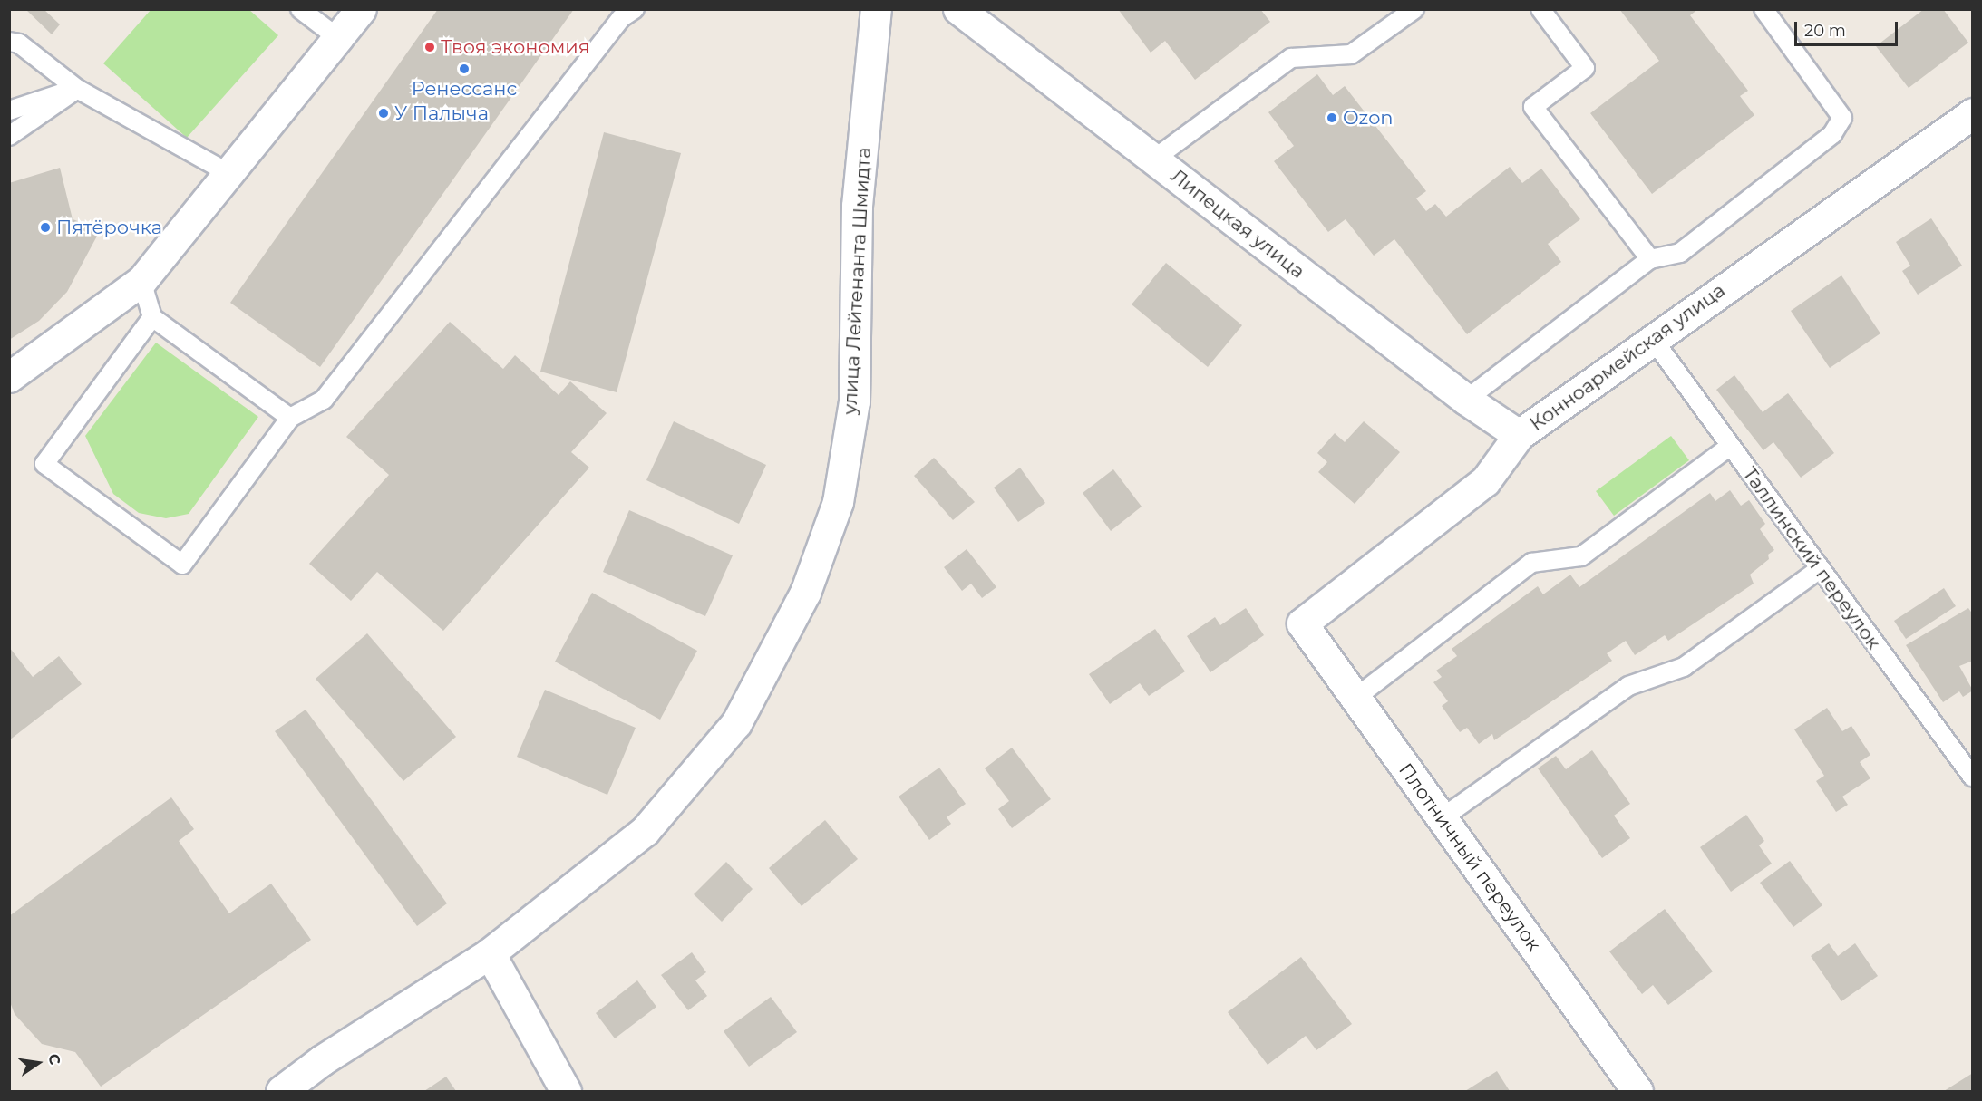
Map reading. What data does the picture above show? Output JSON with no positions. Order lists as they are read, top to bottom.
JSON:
{
  "streets": {
    "street": [
      "Липецкая улица",
      "улица Лейтенанта Шмидта",
      "Конноармейская улица",
      "Плотничный переулок"
    ],
    "lane": ["Таллинский переулок"]
  },
  "crossings": [
    ["Липецкая улица", "Конноармейская улица"],
    ["Конноармейская улица", "Таллинский переулок"],
    ["Конноармейская улица", "Плотничный переулок"]
  ],
  "places": [
    "Твоя экономия",
    "Ренессанс",
    "У Палыча",
    "Ozon",
    "Пятёрочка"
  ],
  "scale_bar": "20 m",
  "north": "right"
}
